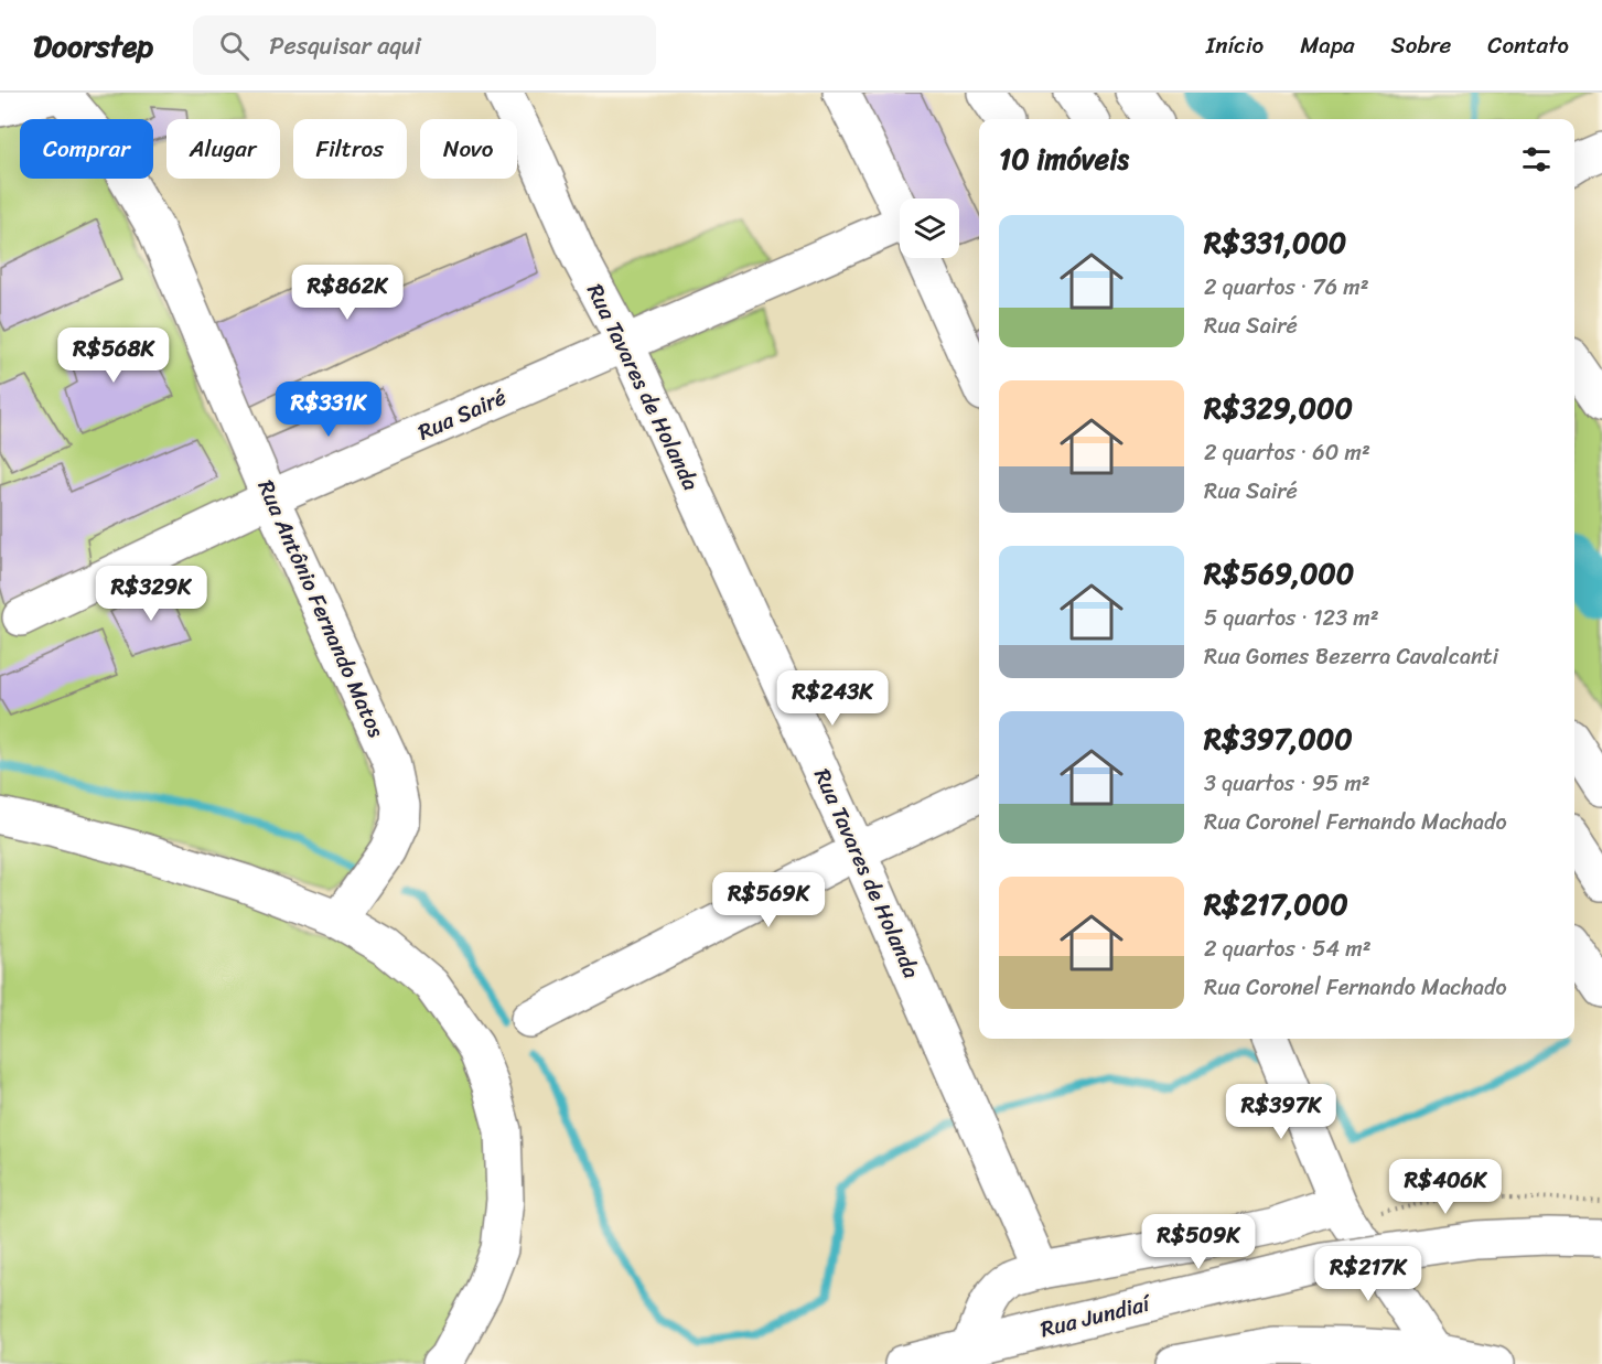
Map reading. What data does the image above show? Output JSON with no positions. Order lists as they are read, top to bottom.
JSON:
{
  "streets": {
    "main road": [
      "Rua Tavares de Holanda",
      "Rua Sairé",
      "Rua Antônio Fernando Matos",
      "Rua Jundiaí"
    ]
  },
  "crossings": [
    ["Rua Tavares de Holanda", "Rua Sairé"],
    ["Rua Sairé", "Rua Antônio Fernando Matos"]
  ],
  "page": {
    "header": "Doorstep",
    "search": "Pesquisar aqui",
    "nav": [
      "Início",
      "Mapa",
      "Sobre",
      "Contato"
    ],
    "chip": [
      "Comprar",
      "Alugar",
      "Filtros",
      "Novo"
    ],
    "heading": "10 imóveis",
    "list": [
      {
        "name": "R$331,000",
        "note": "2 quartos · 76 m² · Rua Sairé"
      },
      {
        "name": "R$329,000",
        "note": "2 quartos · 60 m² · Rua Sairé"
      },
      {
        "name": "R$569,000",
        "note": "5 quartos · 123 m² · Rua Gomes Bezerra Cavalcanti"
      },
      {
        "name": "R$397,000",
        "note": "3 quartos · 95 m² · Rua Coronel Fernando Machado"
      },
      {
        "name": "R$217,000",
        "note": "2 quartos · 54 m² · Rua Coronel Fernando Machado"
      }
    ],
    "price": [
      "R$862K",
      "R$568K",
      "R$331K",
      "R$329K",
      "R$243K",
      "R$569K",
      "R$397K",
      "R$406K",
      "R$509K",
      "R$217K"
    ]
  }
}
